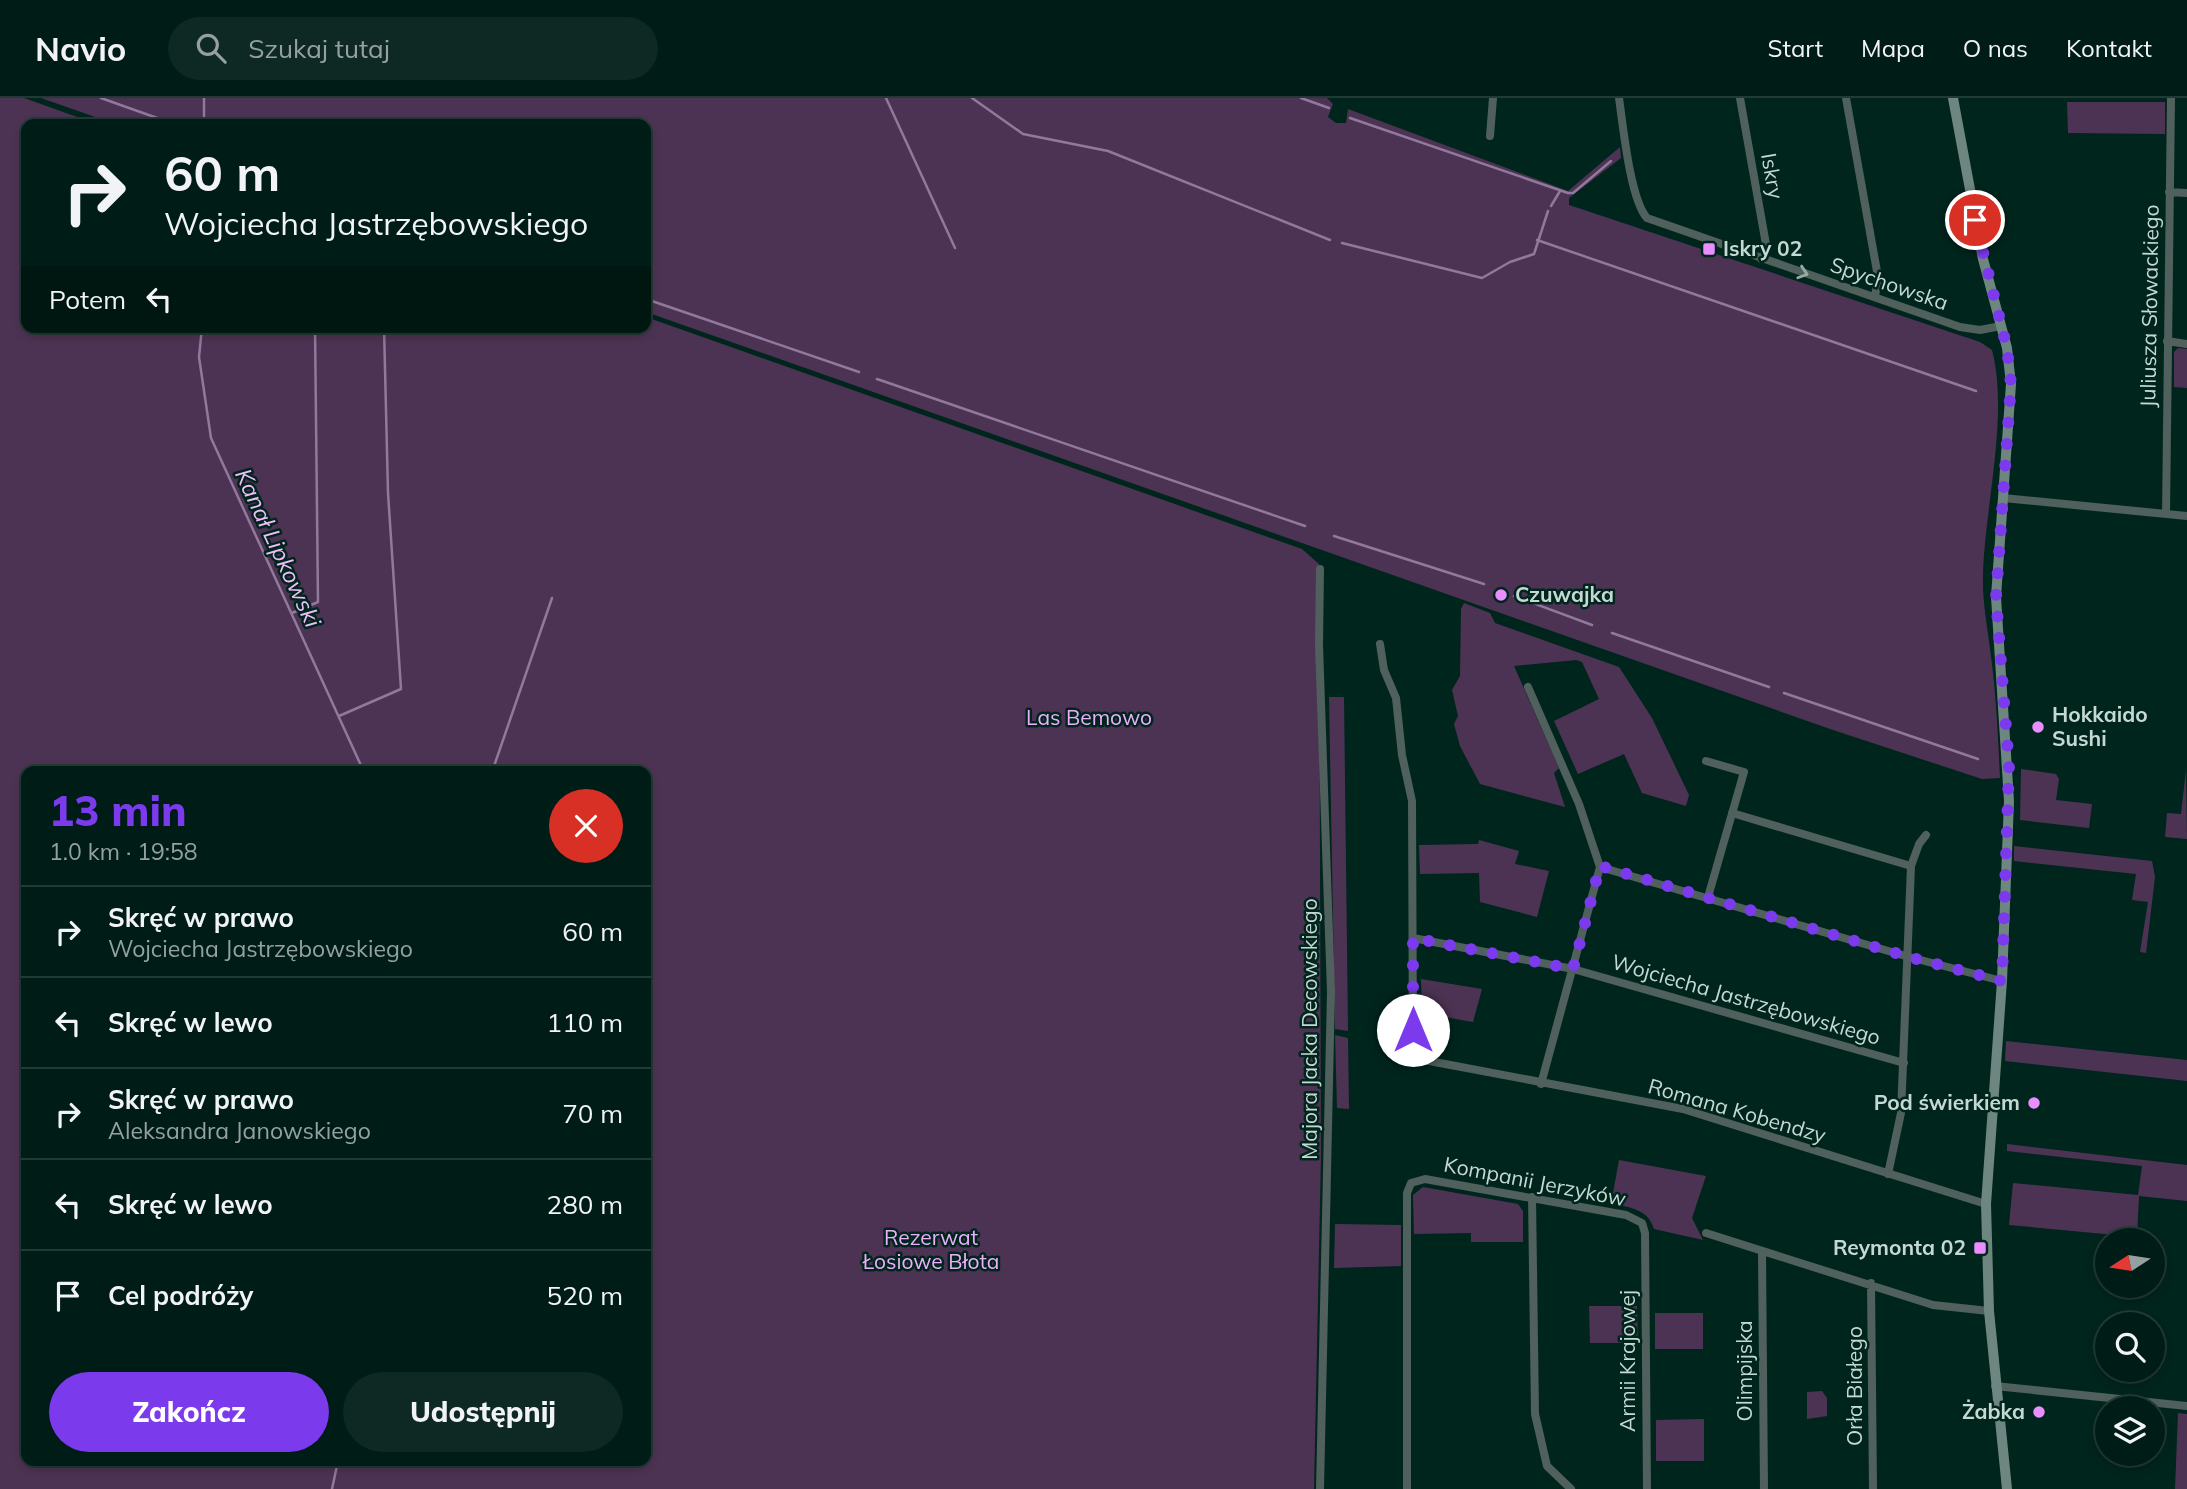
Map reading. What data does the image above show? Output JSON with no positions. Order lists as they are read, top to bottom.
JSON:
{
  "streets": {
    "street": [
      "Iskry",
      "Spychowska",
      "Juliusza Słowackiego",
      "Wojciecha Jastrzębowskiego",
      "Majora Jacka Decowskiego",
      "Romana Kobendzy",
      "Kompanii Jerzyków",
      "Armii Krajowej",
      "Olimpijska",
      "Orła Białego"
    ]
  },
  "crossings": [
    ["Iskry", "Spychowska"],
    ["Kompanii Jerzyków", "Armii Krajowej"]
  ],
  "water": ["Kanał Lipkowski"],
  "parks": ["Las Bemowo", "Rezerwat Łosiowe Błota"],
  "places": {
    "transit": ["Iskry 02", "Reymonta 02"],
    "other": [
      "Czuwajka",
      "Hokkaido Sushi",
      "Pod świerkiem",
      "Żabka"
    ]
  },
  "north": "left",
  "page": {
    "header": "Navio",
    "search": "Szukaj tutaj",
    "nav": [
      "Start",
      "Mapa",
      "O nas",
      "Kontakt"
    ],
    "turn": ["60 m", "Wojciecha Jastrzębowskiego"],
    "then": "Potem",
    "heading": ["13 min", "1.0 km · 19:58"],
    "list": [
      {
        "name": "Skręć w prawo",
        "note": "Wojciecha Jastrzębowskiego",
        "value": "60 m"
      },
      {
        "name": "Skręć w lewo",
        "value": "110 m"
      },
      {
        "name": "Skręć w prawo",
        "note": "Aleksandra Janowskiego",
        "value": "70 m"
      },
      {
        "name": "Skręć w lewo",
        "value": "280 m"
      },
      {
        "name": "Cel podróży",
        "value": "520 m"
      }
    ],
    "buttons": ["Zakończ", "Udostępnij"]
  }
}
